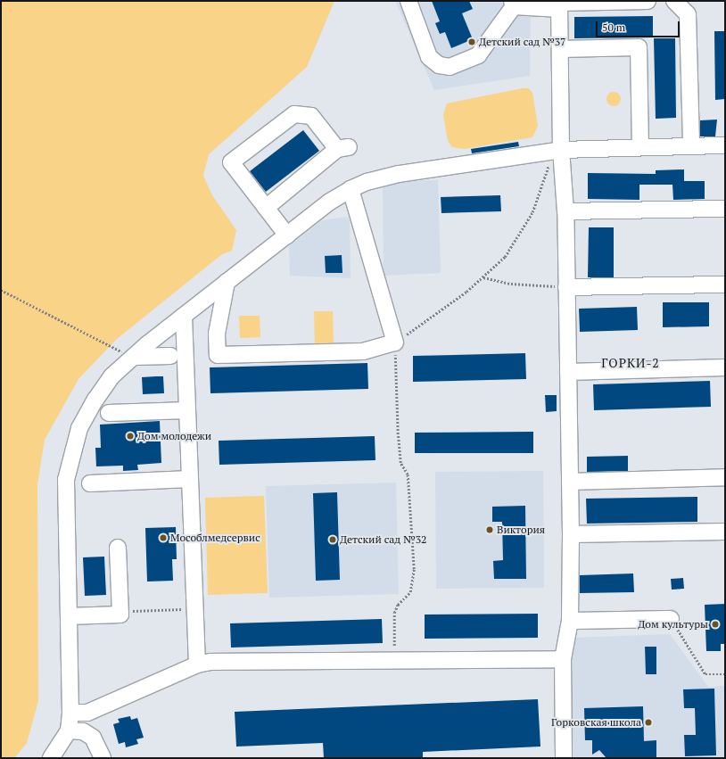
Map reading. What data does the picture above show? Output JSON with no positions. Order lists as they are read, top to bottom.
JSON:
{
  "districts": ["ГОРКИ-2"],
  "places": [
    "Детский сад №37",
    "Дом молодежи",
    "Виктория",
    "Мособлмедсервис",
    "Детский сад №32",
    "Дом культуры",
    "Горковская школа"
  ],
  "scale_bar": "50 m"
}
